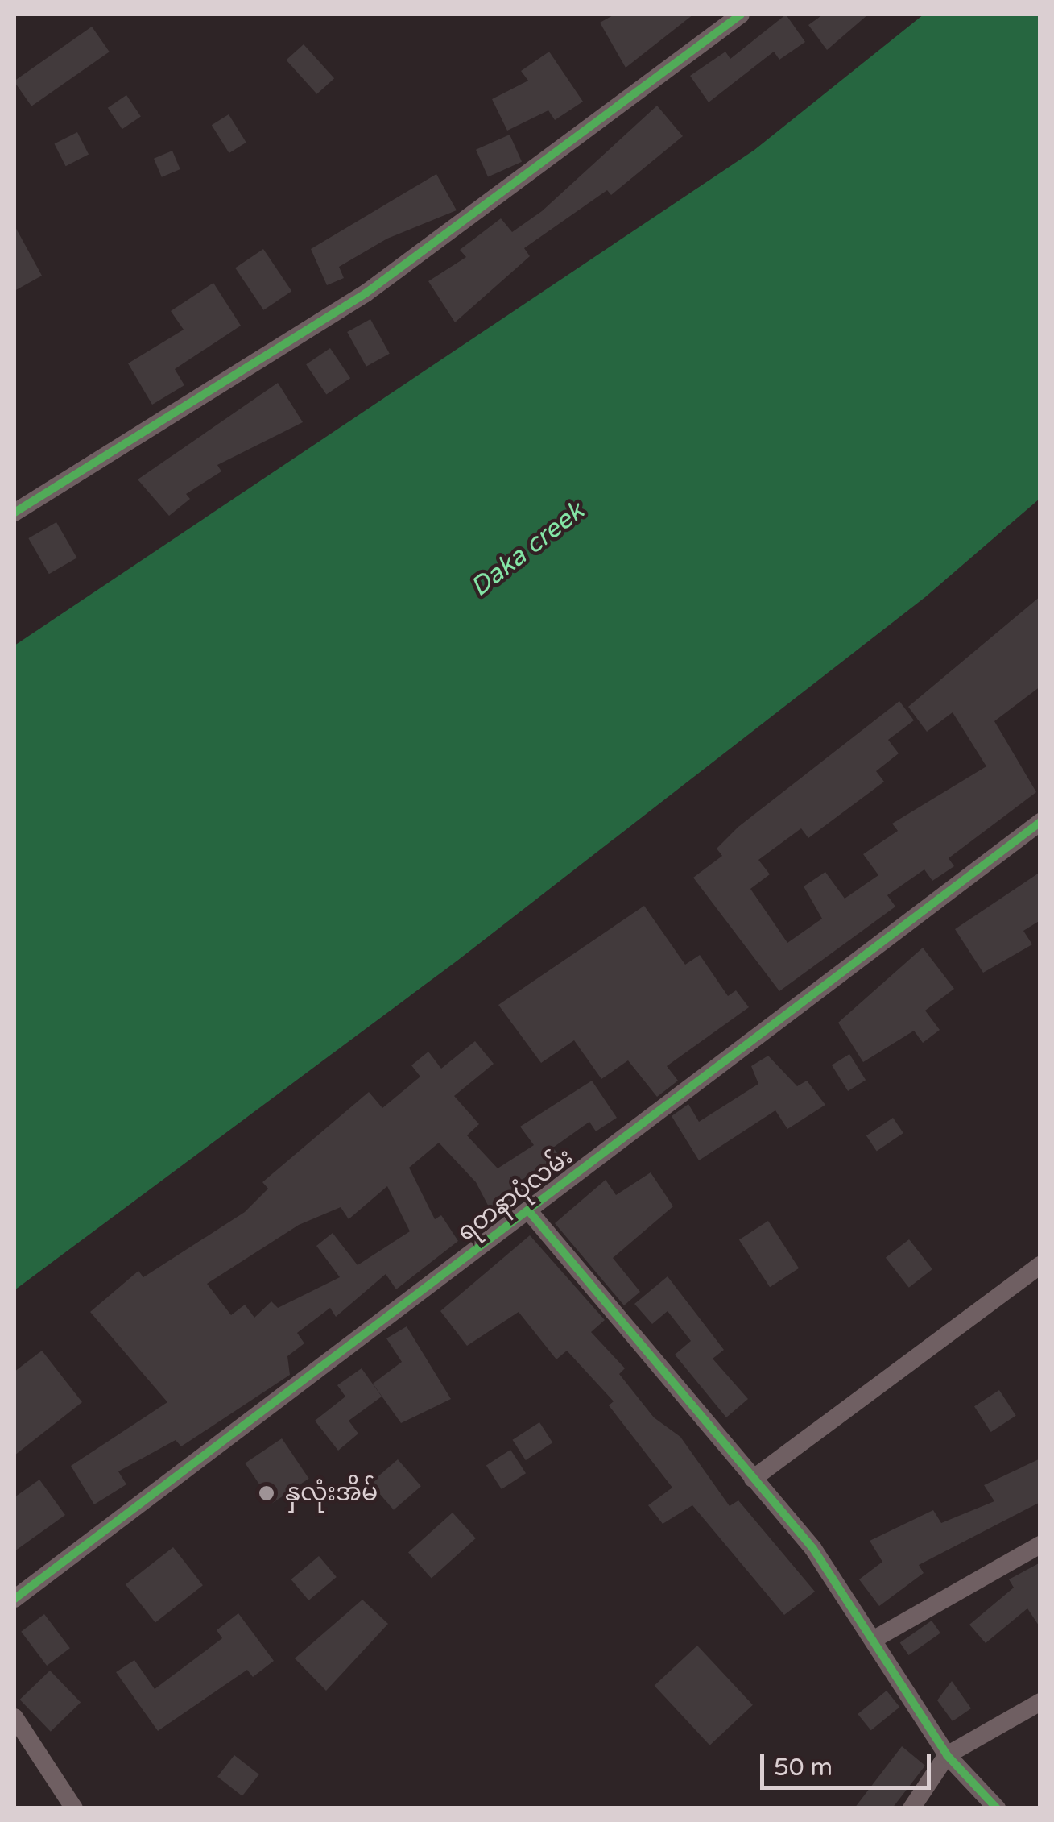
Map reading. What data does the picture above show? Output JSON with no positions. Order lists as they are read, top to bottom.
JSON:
{
  "streets": {
    "street": ["ရတနာပုံလမ်း"]
  },
  "water": ["Daka creek"],
  "places": ["နှလုံးအိမ်"],
  "scale_bar": "50 m"
}
